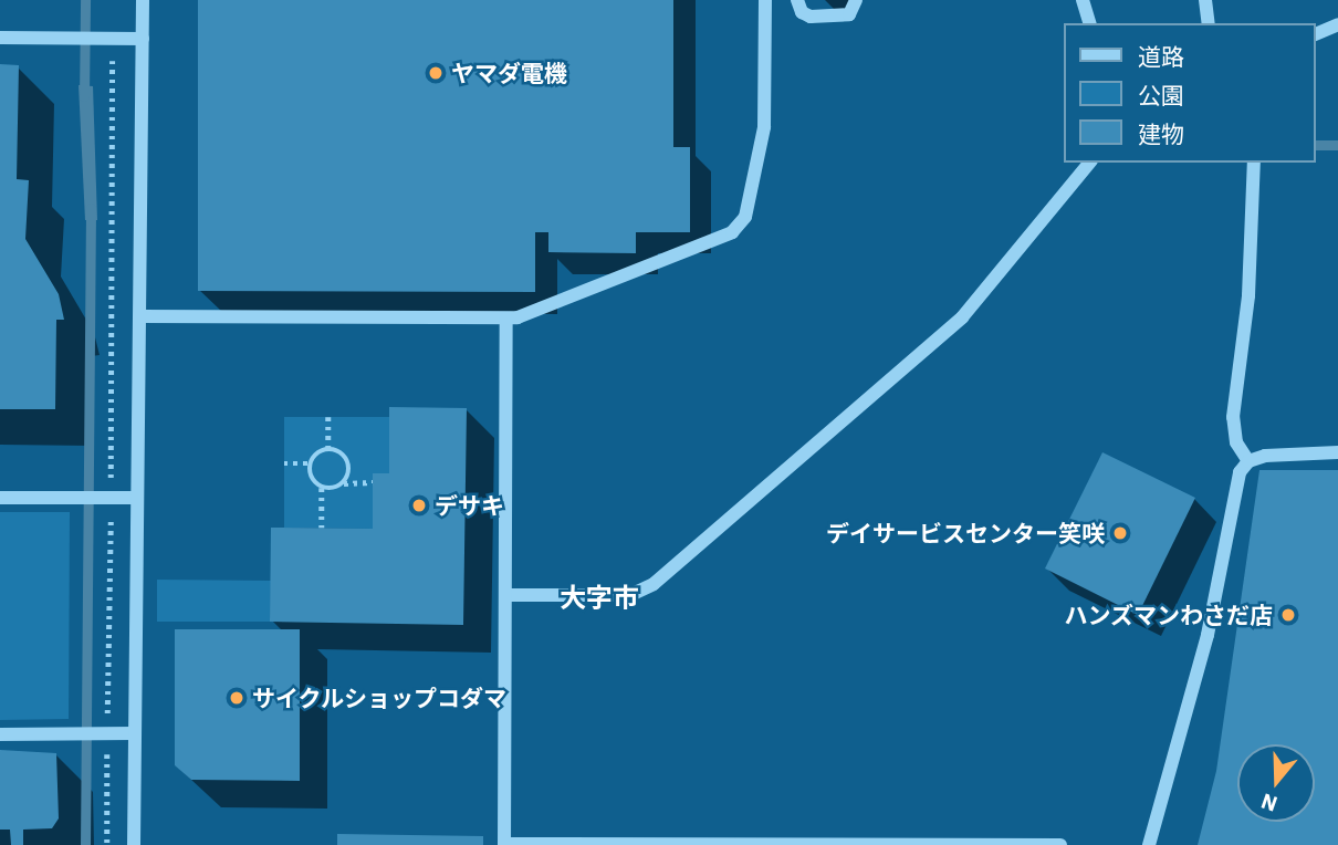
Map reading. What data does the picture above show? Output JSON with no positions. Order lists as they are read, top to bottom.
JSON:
{
  "districts": ["大字市"],
  "places": [
    "ヤマダ電機",
    "デサキ",
    "デイサービスセンター笑咲",
    "ハンズマンわさだ店",
    "サイクルショップコダマ"
  ],
  "legend": ["道路", "公園", "建物"],
  "north": "bottom"
}
